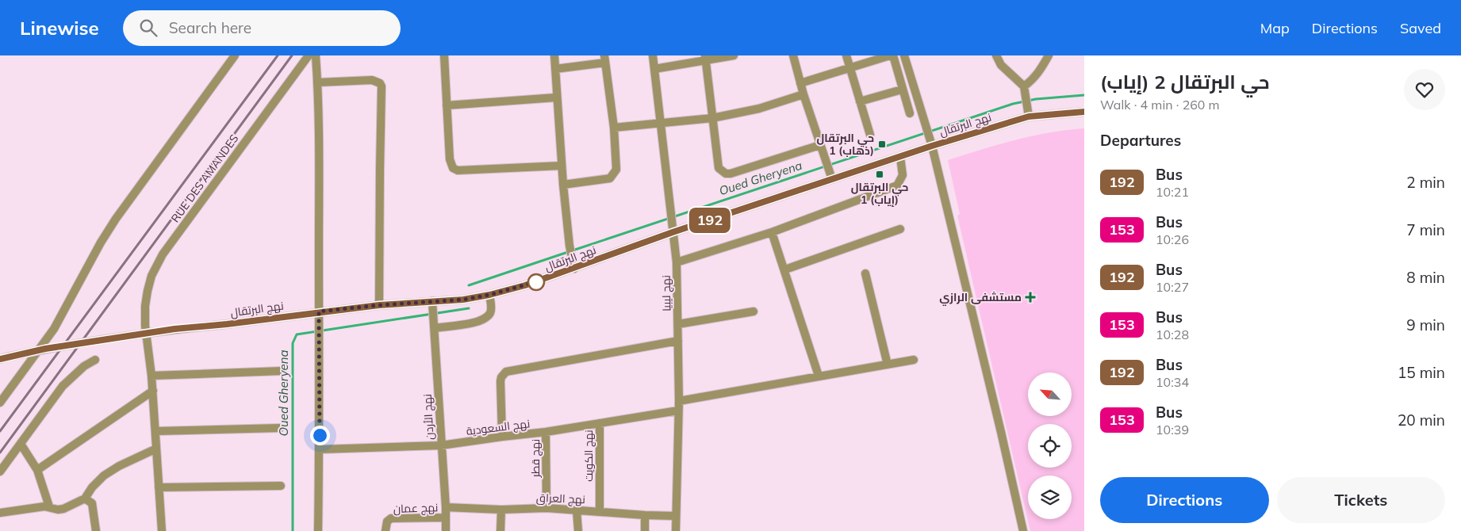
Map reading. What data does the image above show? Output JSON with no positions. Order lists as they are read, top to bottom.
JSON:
{
  "streets": {
    "street": [
      "نهج البرتقال",
      "RUE DES AMANDES",
      "نهج ليبيا",
      "نهج الأردن",
      "نهج السعودية",
      "نهج الكويت",
      "نهج قطر",
      "نهج العراق",
      "نهج عمان"
    ]
  },
  "crossings": [
    ["نهج البرتقال", "نهج ليبيا"],
    ["نهج البرتقال", "نهج الأردن"],
    ["نهج ليبيا", "نهج السعودية"],
    ["نهج ليبيا", "نهج العراق"],
    ["نهج الأردن", "نهج السعودية"],
    ["نهج الأردن", "نهج العراق"],
    ["نهج الأردن", "نهج عمان"],
    ["نهج السعودية", "نهج الكويت"],
    ["نهج السعودية", "نهج قطر"],
    ["نهج الكويت", "نهج العراق"],
    ["نهج قطر", "نهج العراق"]
  ],
  "water": ["Oued Gheryena"],
  "places": {
    "transit": ["حي البرتقال 1 (ذهاب)", "حي البرتقال 1 (إياب)"],
    "health": ["مستشفى الرازي"]
  },
  "lines": ["bus line 192"],
  "north": "top left",
  "page": {
    "header": "Linewise",
    "search": "Search here",
    "nav": ["Map", "Directions", "Saved"],
    "on_map": "192",
    "heading": [
      ["حي البرتقال 2 (إياب)", "Walk · 4 min · 260 m"],
      "Departures"
    ],
    "list": [
      {
        "mark": "192",
        "name": "Bus",
        "note": "10:21",
        "value": "2 min"
      },
      {
        "mark": "153",
        "name": "Bus",
        "note": "10:26",
        "value": "7 min"
      },
      {
        "mark": "192",
        "name": "Bus",
        "note": "10:27",
        "value": "8 min"
      },
      {
        "mark": "153",
        "name": "Bus",
        "note": "10:28",
        "value": "9 min"
      },
      {
        "mark": "192",
        "name": "Bus",
        "note": "10:34",
        "value": "15 min"
      },
      {
        "mark": "153",
        "name": "Bus",
        "note": "10:39",
        "value": "20 min"
      }
    ],
    "buttons": ["Directions", "Tickets"]
  }
}
